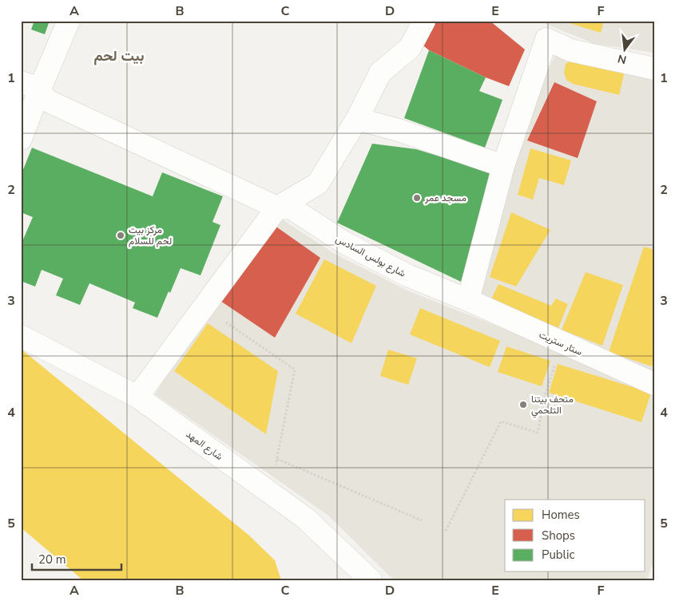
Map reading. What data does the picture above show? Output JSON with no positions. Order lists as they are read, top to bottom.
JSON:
{
  "streets": {
    "street": ["شارع بولس السادس", "ستار ستريت", "شارع المهد"]
  },
  "crossings": [
    ["شارع بولس السادس", "ستار ستريت"]
  ],
  "districts": ["بيت لحم"],
  "places": ["مسجد عمر", "مركز بيت لحم للسلام", "متحف بيتنا التلحمي"],
  "legend": ["Homes", "Shops", "Public"],
  "scale_bar": "20 m",
  "north": "bottom",
  "grid": {
    "columns": [
      "A",
      "B",
      "C",
      "D",
      "E",
      "F"
    ],
    "rows": [
      "1",
      "2",
      "3",
      "4",
      "5"
    ]
  }
}
